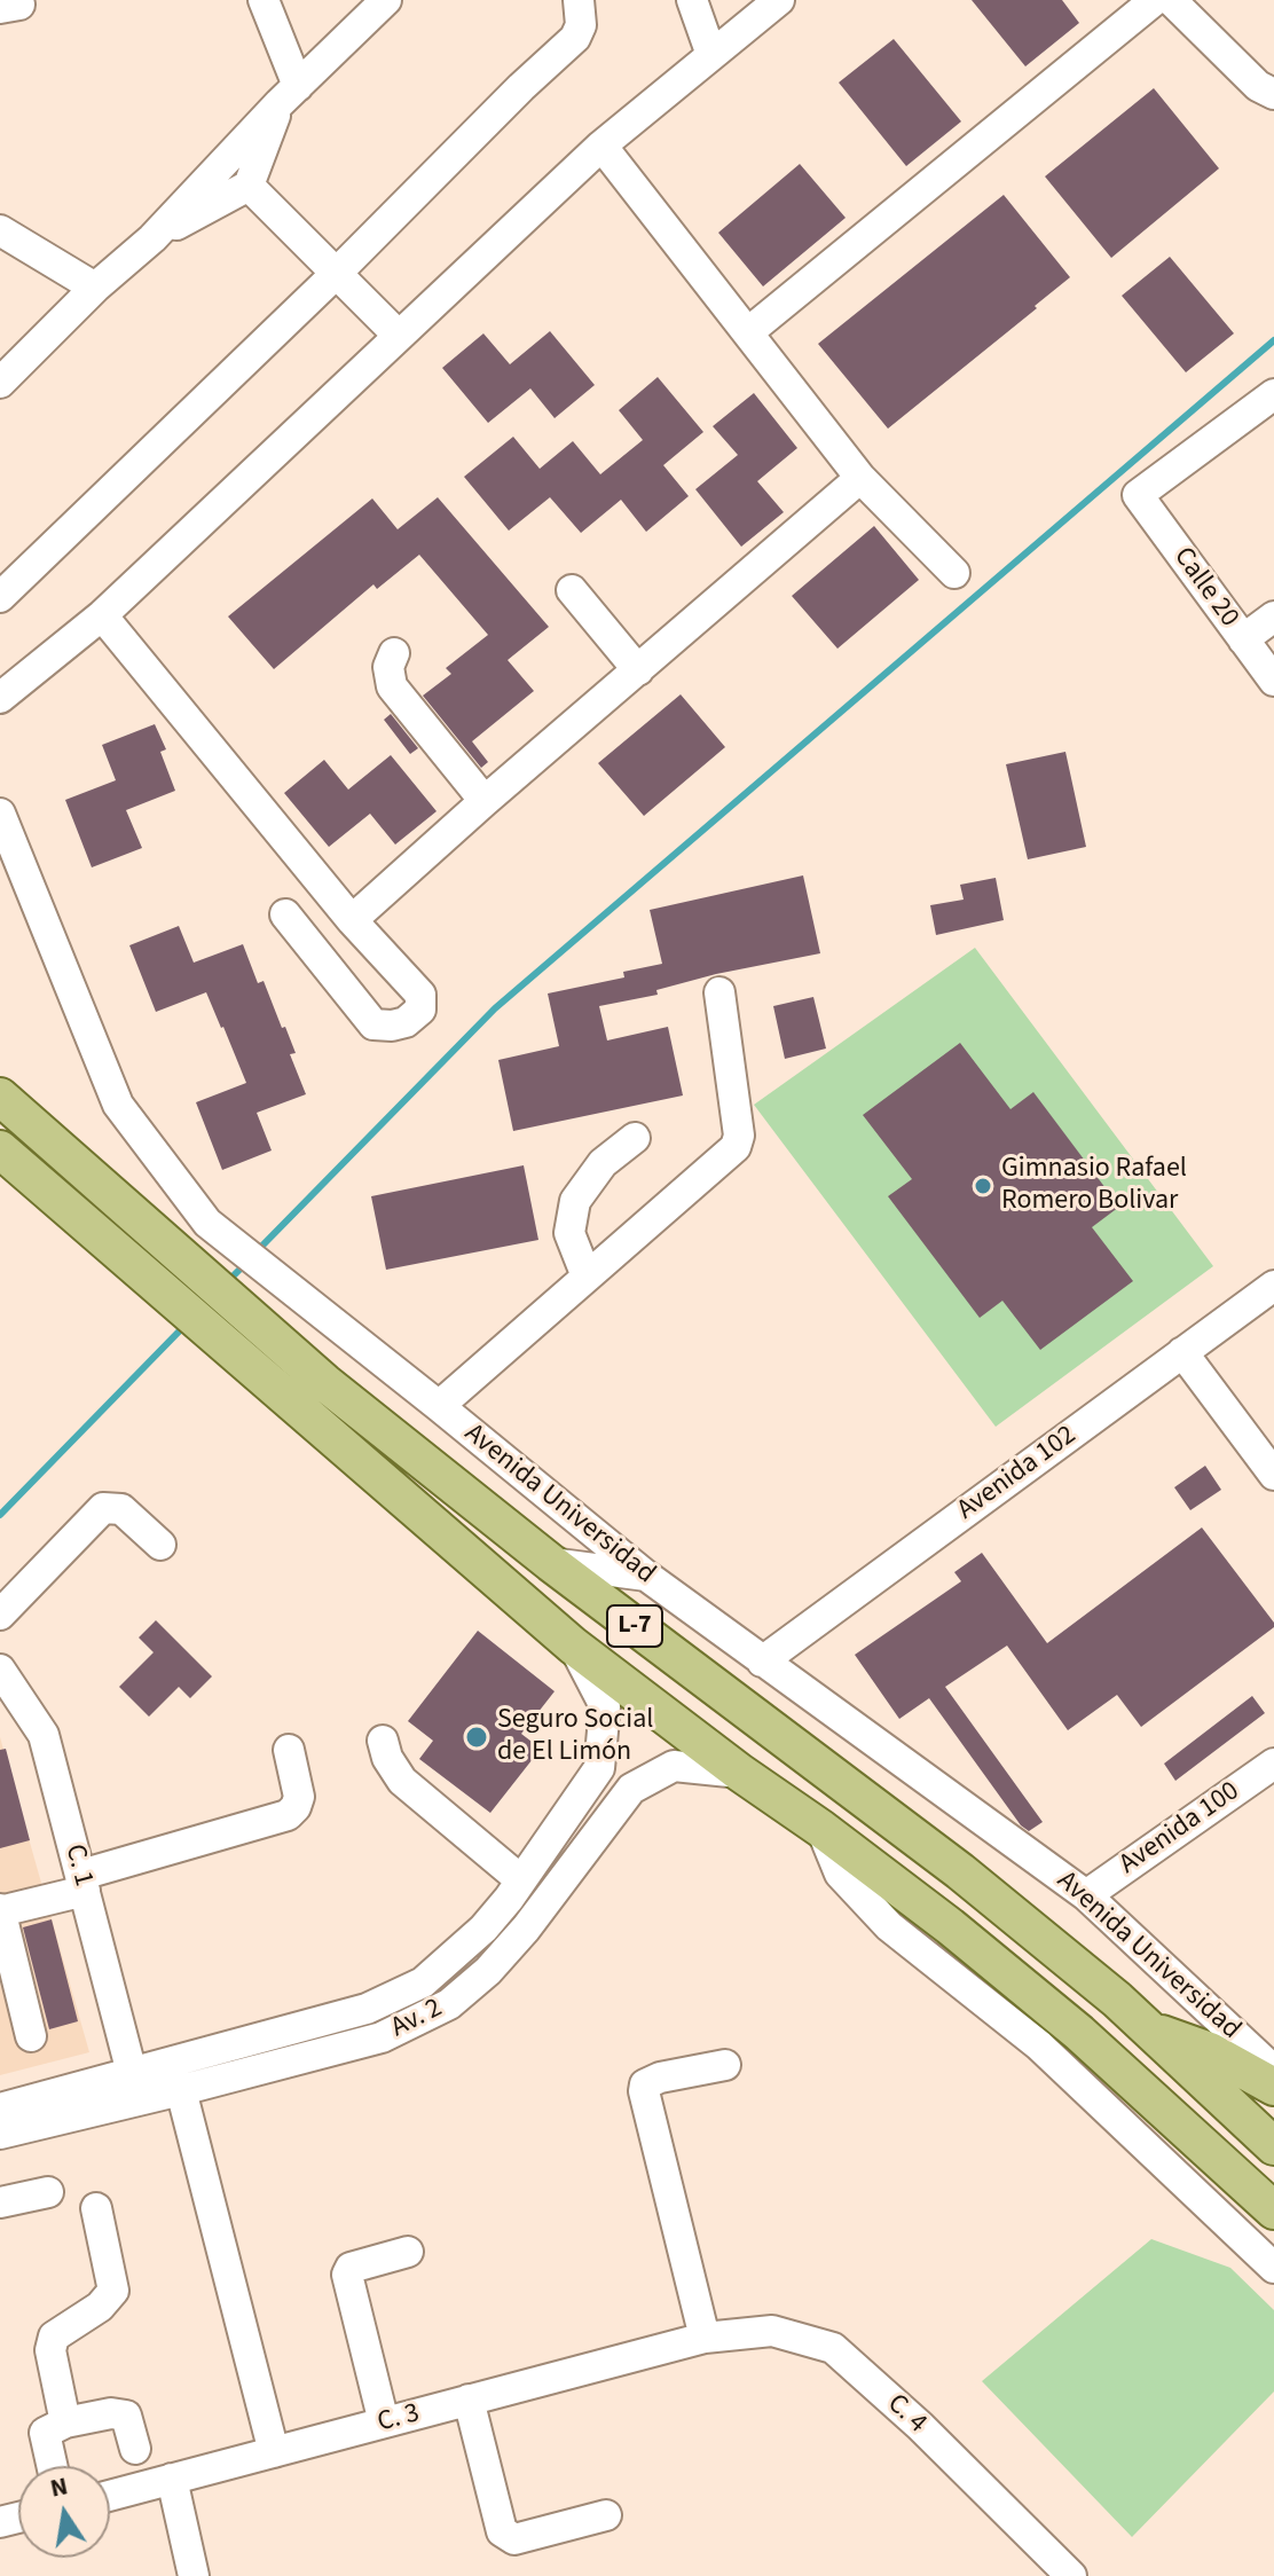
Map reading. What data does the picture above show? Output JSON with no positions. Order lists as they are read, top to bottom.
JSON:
{
  "streets": {
    "main road": ["Avenida Universidad", "L-7"],
    "street": [
      "Calle 20",
      "Avenida 102",
      "Avenida 100",
      "C. 1",
      "Av. 2",
      "C. 4",
      "C. 3"
    ]
  },
  "crossings": [
    ["Avenida 102", "Avenida Universidad"],
    ["Avenida Universidad", "Avenida 100"],
    ["L-7", "Av. 2"],
    ["C. 1", "Av. 2"],
    ["C. 4", "C. 3"]
  ],
  "places": ["Gimnasio Rafael Romero Bolivar", "Seguro Social de El Limón"],
  "north": "top"
}
